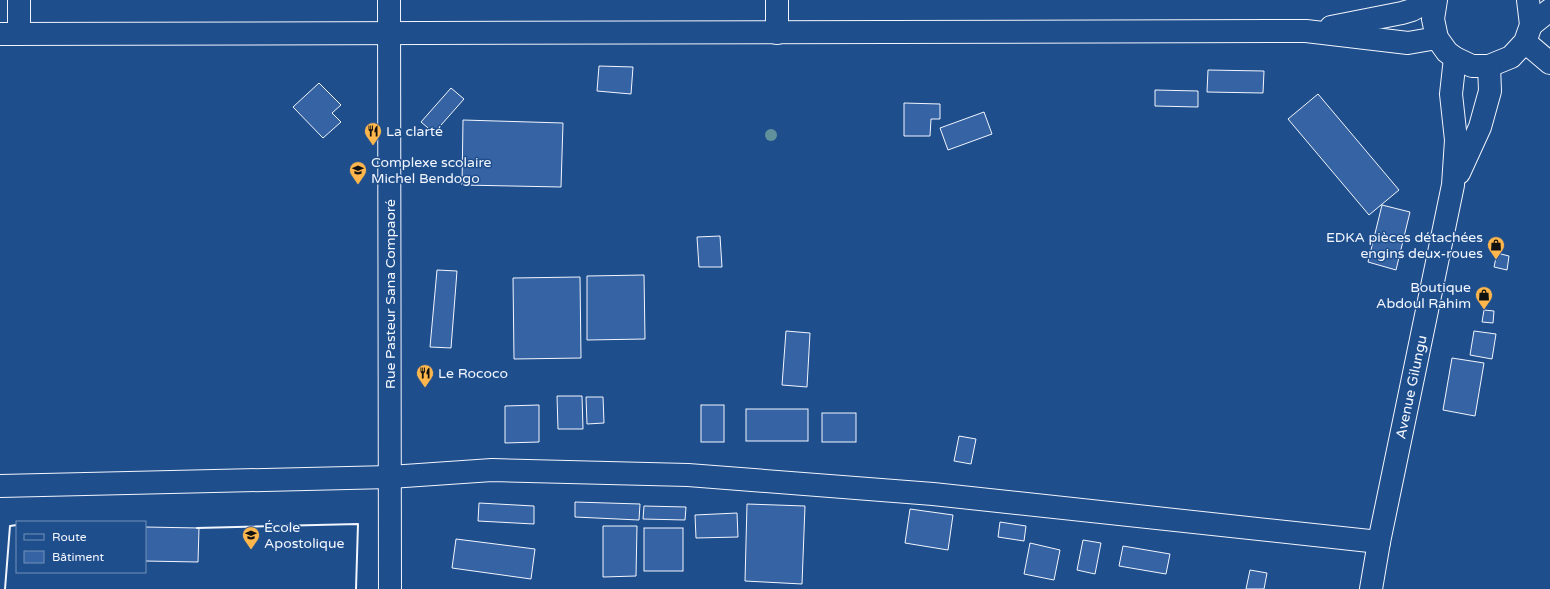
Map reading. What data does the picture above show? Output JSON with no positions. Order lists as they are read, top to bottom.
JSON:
{
  "streets": {
    "street": ["Rue Pasteur Sana Compaoré", "Avenue Gilungu"]
  },
  "places": {
    "restaurant": ["La clarté", "Le Rococo"],
    "school or university": ["Complexe scolaire Michel Bendogo", "École Apostolique"],
    "shop": ["EDKA pièces détachées engins deux-roues", "Boutique Abdoul Rahim"]
  },
  "legend": ["Route", "Bâtiment"]
}
